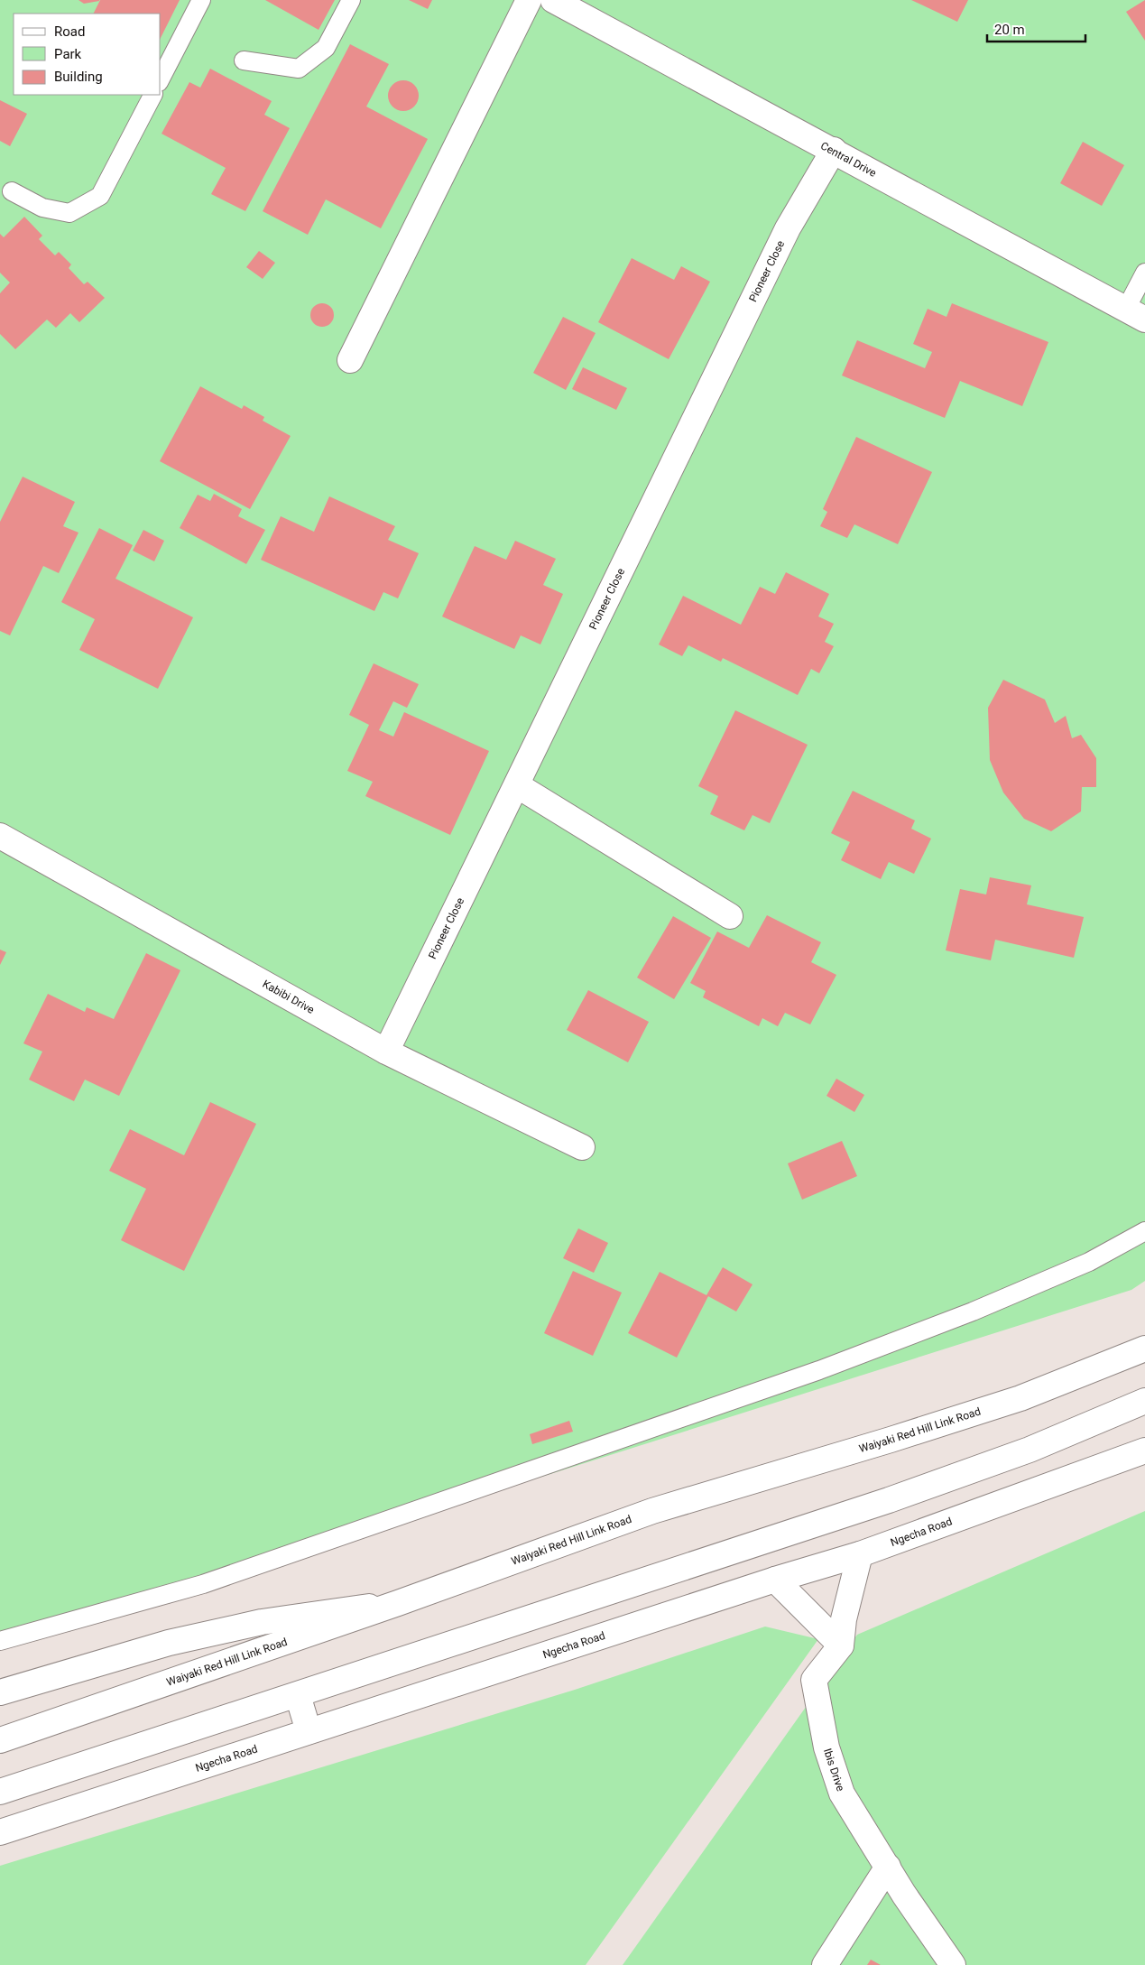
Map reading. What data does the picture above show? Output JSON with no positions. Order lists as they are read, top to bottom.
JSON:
{
  "streets": {
    "street": [
      "Central Drive",
      "Pioneer Close",
      "Kabibi Drive",
      "Waiyaki Red Hill Link Road",
      "Ngecha Road",
      "Ibis Drive"
    ]
  },
  "crossings": [
    ["Central Drive", "Pioneer Close"],
    ["Pioneer Close", "Kabibi Drive"]
  ],
  "legend": ["Road", "Park", "Building"],
  "scale_bar": "20 m"
}
